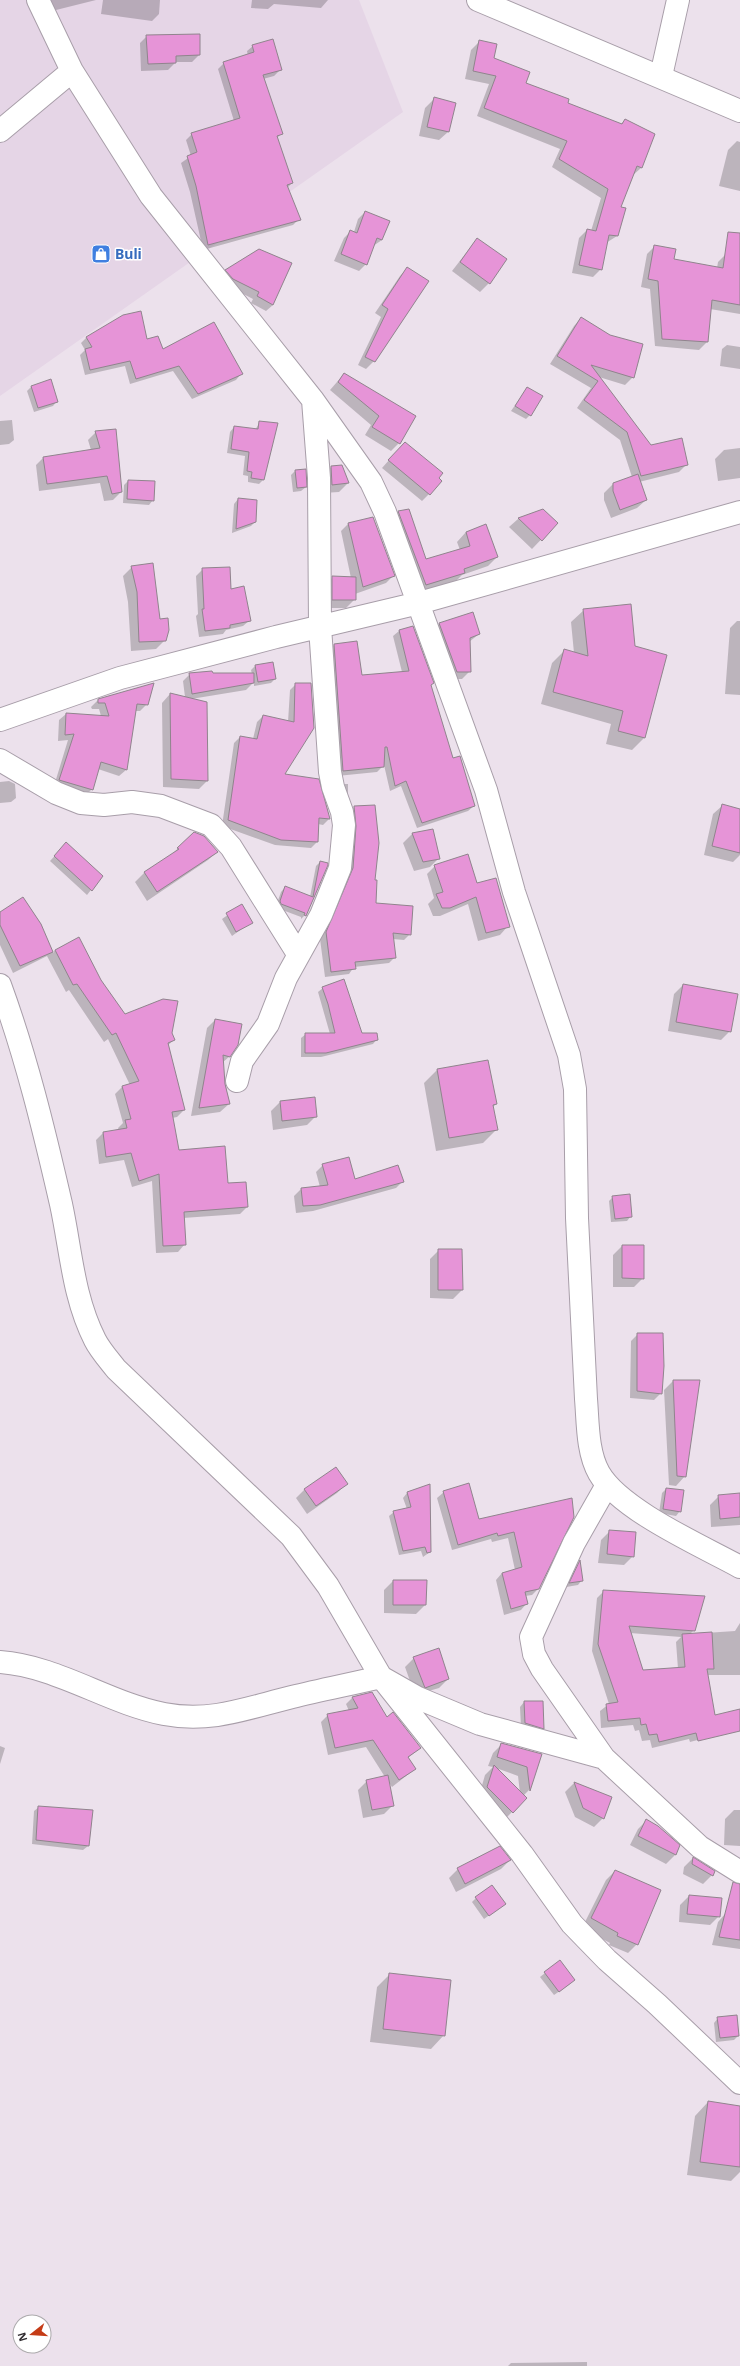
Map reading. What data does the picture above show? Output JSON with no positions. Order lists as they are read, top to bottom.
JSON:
{
  "places": {
    "shop": ["Buli"]
  },
  "north": "left"
}
